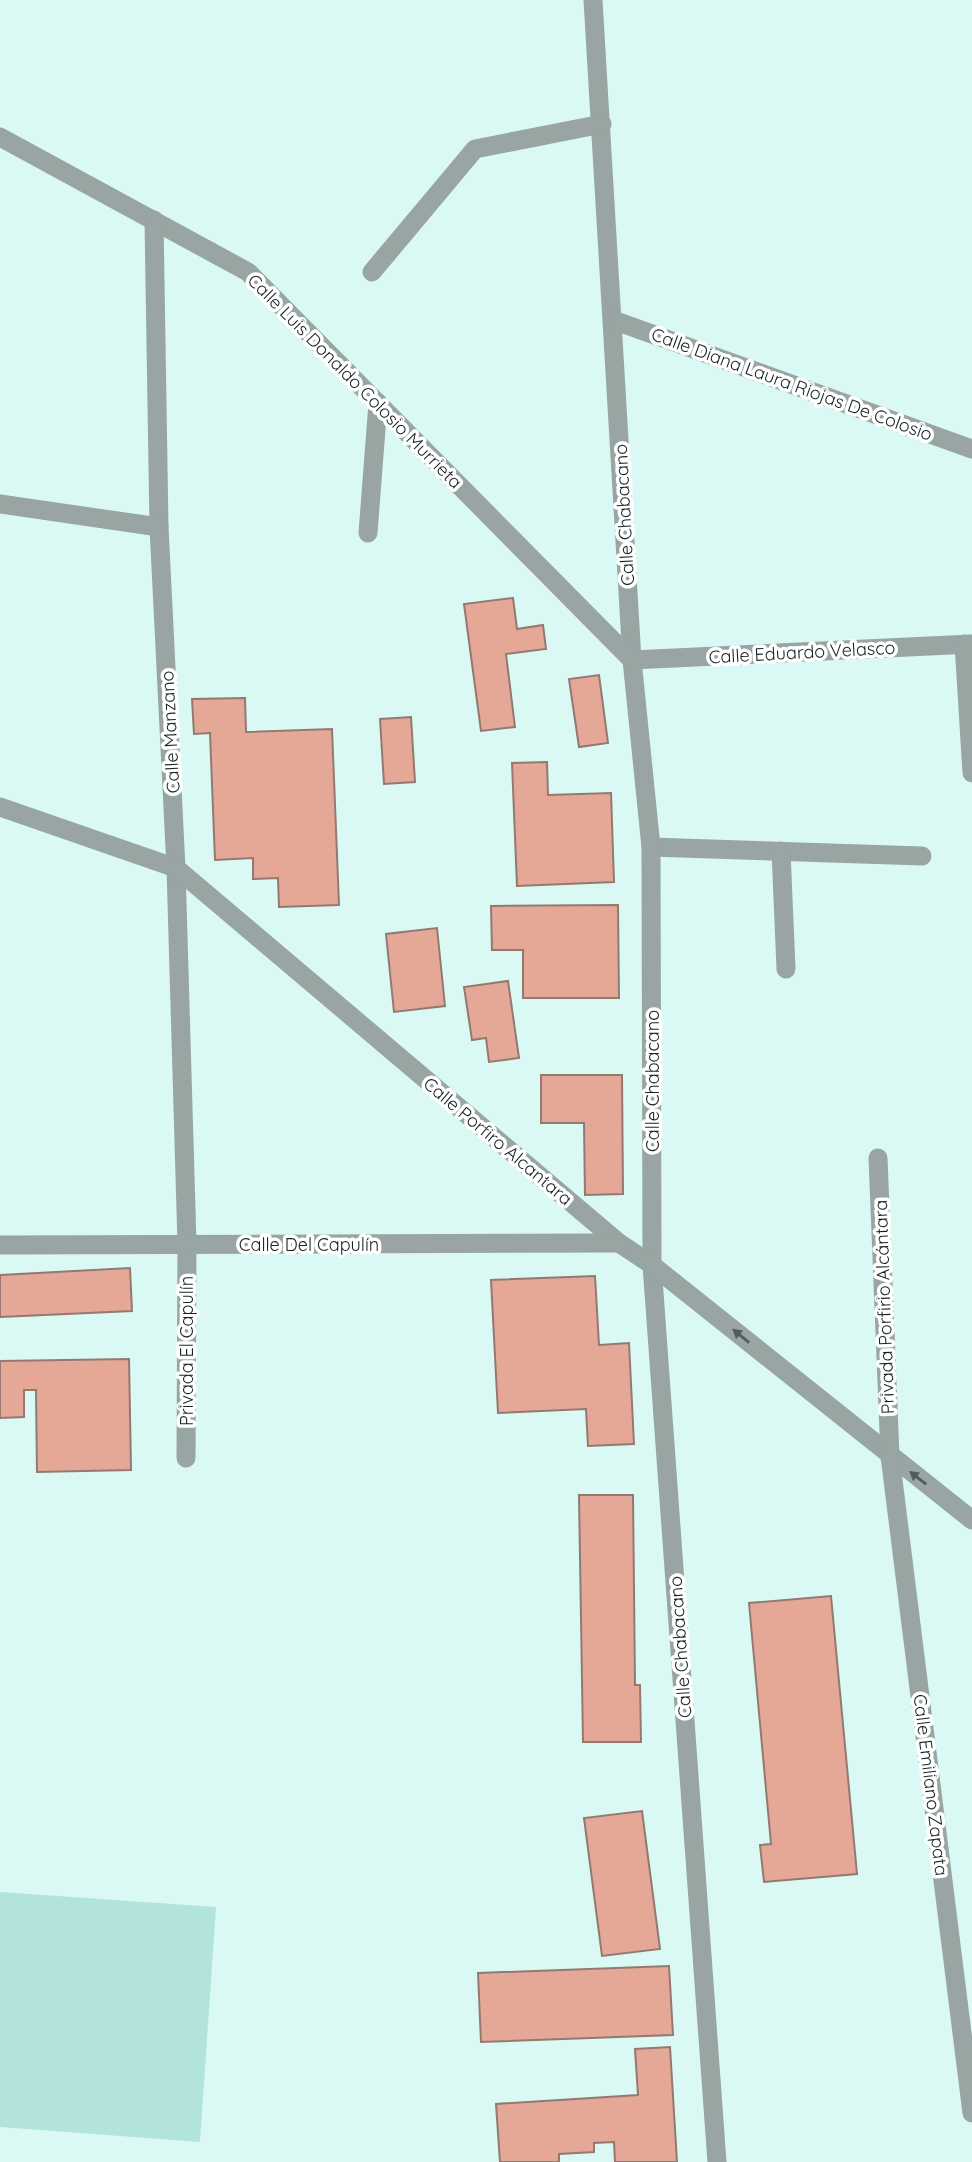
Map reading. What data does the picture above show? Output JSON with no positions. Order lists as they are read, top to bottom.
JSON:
{
  "streets": {
    "street": [
      "Calle Luis Donaldo Colosio Murrieta",
      "Calle Diana Laura Riojas De Colosio",
      "Calle Chabacano",
      "Calle Eduardo Velasco",
      "Calle Manzano",
      "Calle Porfiro Alcantara",
      "Calle Del Capulín",
      "Privada Porfirio Alcántara",
      "Privada El Capulín",
      "Calle Emiliano Zapata"
    ]
  },
  "crossings": [
    ["Calle Luis Donaldo Colosio Murrieta", "Calle Chabacano"],
    ["Calle Luis Donaldo Colosio Murrieta", "Calle Eduardo Velasco"],
    ["Calle Luis Donaldo Colosio Murrieta", "Calle Manzano"],
    ["Calle Diana Laura Riojas De Colosio", "Calle Chabacano"],
    ["Calle Chabacano", "Calle Eduardo Velasco"],
    ["Calle Chabacano", "Calle Porfiro Alcantara"],
    ["Calle Manzano", "Calle Porfiro Alcantara"],
    ["Calle Manzano", "Calle Del Capulín"],
    ["Calle Manzano", "Privada El Capulín"],
    ["Calle Porfiro Alcantara", "Calle Del Capulín"],
    ["Calle Porfiro Alcantara", "Privada Porfirio Alcántara"],
    ["Calle Porfiro Alcantara", "Calle Emiliano Zapata"],
    ["Calle Del Capulín", "Privada El Capulín"],
    ["Privada Porfirio Alcántara", "Calle Emiliano Zapata"]
  ]
}
